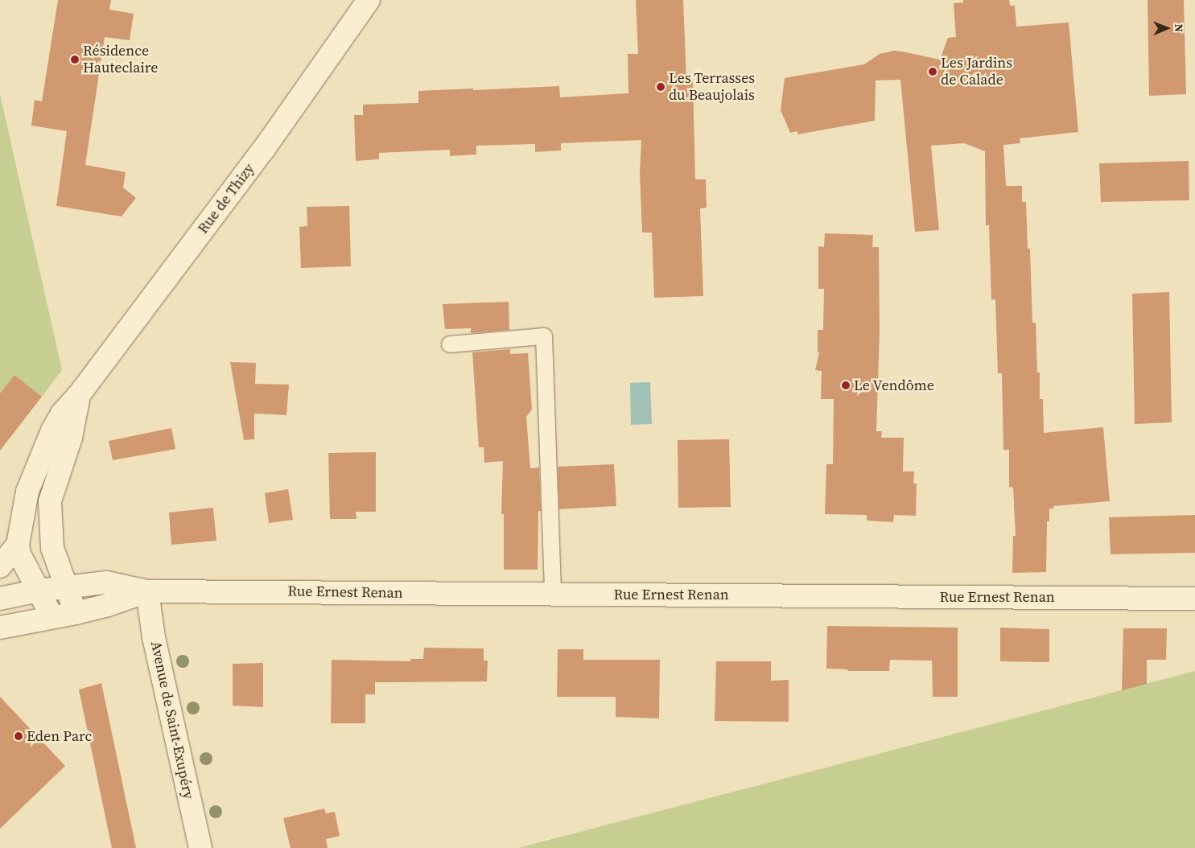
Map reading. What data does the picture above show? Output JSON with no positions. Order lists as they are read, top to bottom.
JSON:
{
  "streets": {
    "main road": ["Rue de Thizy", "Rue Ernest Renan", "Avenue de Saint-Exupéry"]
  },
  "crossings": [
    ["Rue de Thizy", "Rue Ernest Renan"],
    ["Rue Ernest Renan", "Avenue de Saint-Exupéry"]
  ],
  "places": [
    "Résidence Hauteclaire",
    "Les Jardins de Calade",
    "Les Terrasses du Beaujolais",
    "Le Vendôme",
    "Eden Parc"
  ],
  "north": "right"
}
